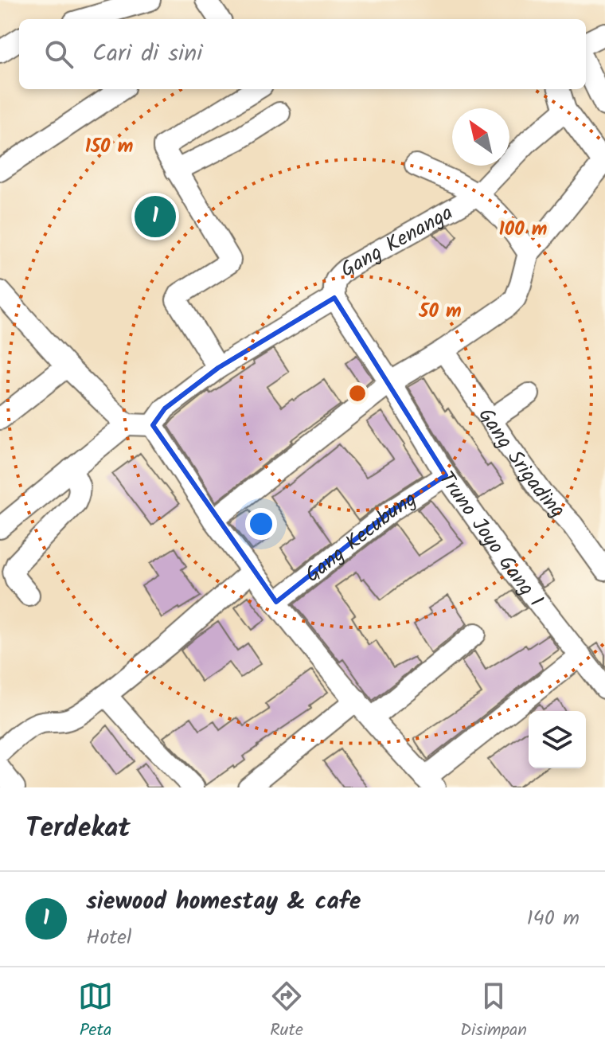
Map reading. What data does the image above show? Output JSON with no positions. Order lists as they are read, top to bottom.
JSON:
{
  "streets": {
    "street": [
      "Gang Kenanga",
      "Gang Srigading",
      "Gang Kecubung",
      "Truno Joyo Gang I"
    ]
  },
  "crossings": [
    ["Gang Kenanga", "Truno Joyo Gang I"],
    ["Gang Kecubung", "Truno Joyo Gang I"]
  ],
  "north": "top left",
  "page": {
    "search": "Cari di sini",
    "pins": "1",
    "heading": "Terdekat",
    "list": [
      {
        "mark": "1",
        "name": "siewood homestay & cafe",
        "note": "Hotel",
        "value": "140 m"
      }
    ],
    "nav": ["Peta", "Rute", "Disimpan"]
  },
  "rings": ["150 m", "100 m", "50 m"]
}
